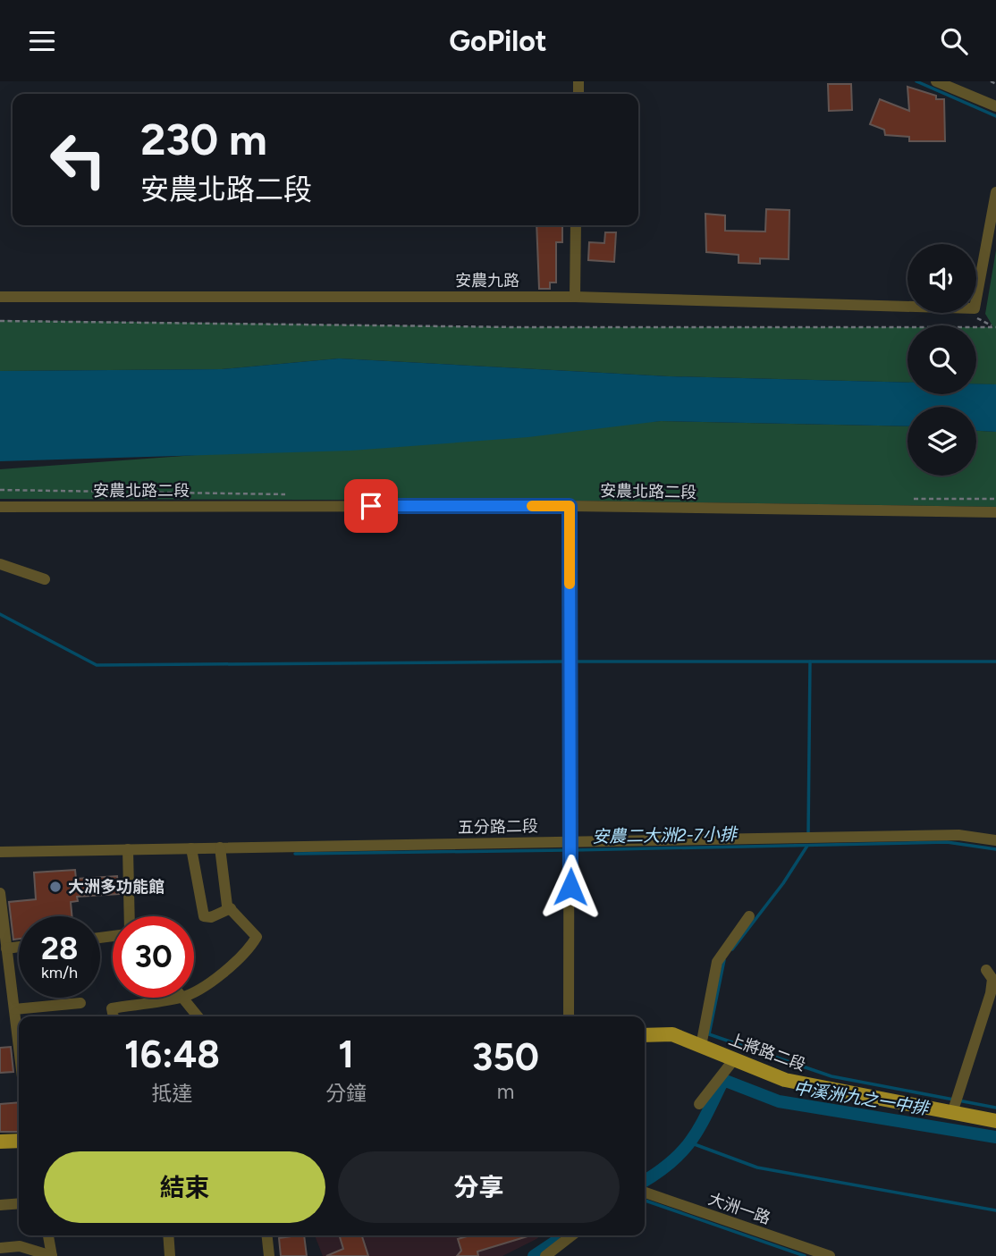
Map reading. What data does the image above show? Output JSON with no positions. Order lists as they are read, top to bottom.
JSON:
{
  "streets": {
    "main road": ["上將路二段"],
    "street": [
      "安農九路",
      "安農北路二段",
      "五分路二段",
      "大洲一路"
    ]
  },
  "water": ["安農二大洲2-7小排", "中溪洲九之一中排"],
  "places": ["大洲多功能館"],
  "page": {
    "header": "GoPilot",
    "turn": ["230 m", "安農北路二段"],
    "speed": "28 km/h",
    "limit": "30",
    "eta": [
      "16:48",
      "抵達",
      "1",
      "分鐘",
      "350",
      "m"
    ],
    "buttons": ["結束", "分享"]
  }
}
